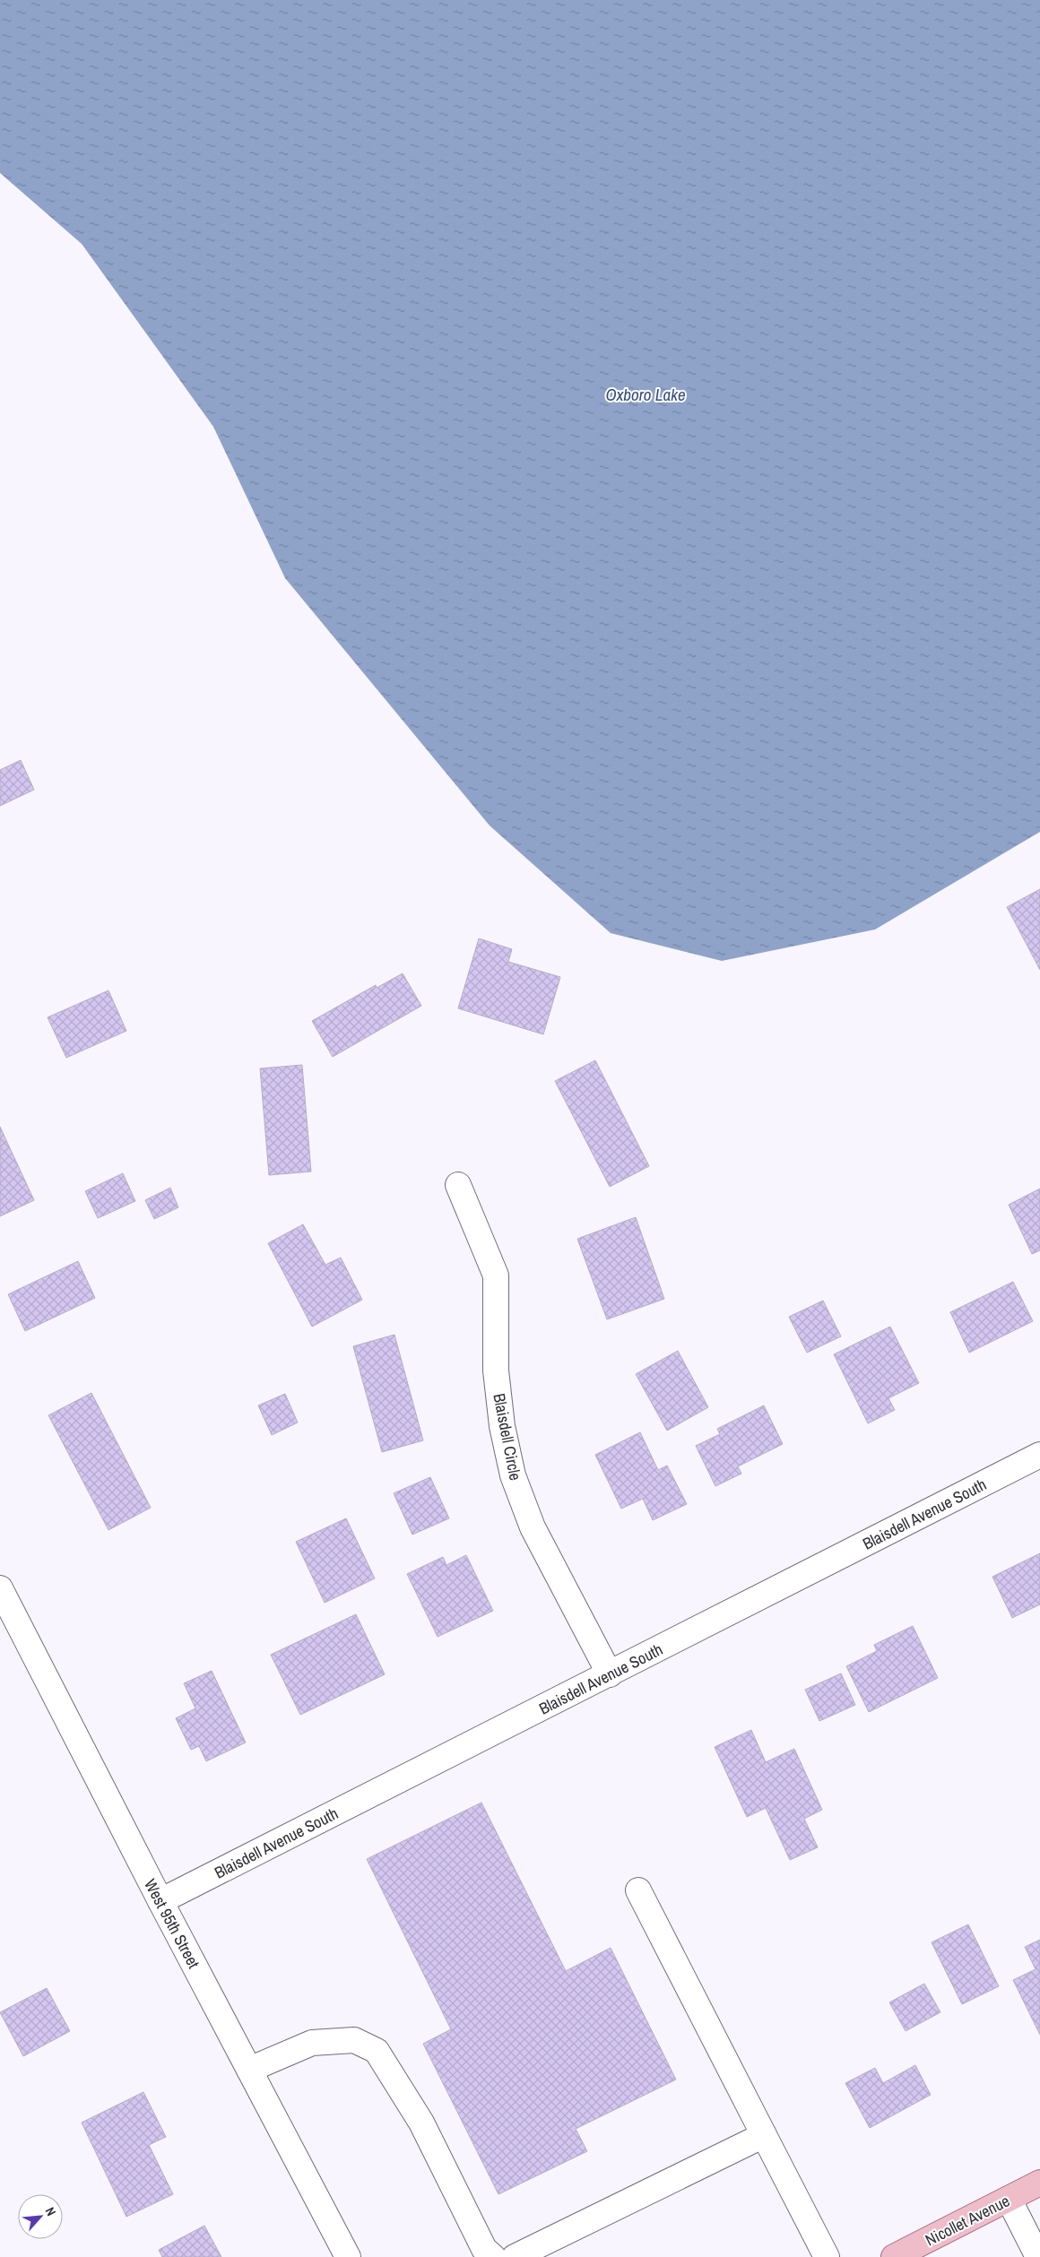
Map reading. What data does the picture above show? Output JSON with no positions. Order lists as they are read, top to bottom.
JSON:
{
  "streets": {
    "main road": ["Nicollet Avenue"],
    "street": ["Blaisdell Circle", "Blaisdell Avenue South", "West 95th Street"]
  },
  "crossings": [
    ["Blaisdell Circle", "Blaisdell Avenue South"],
    ["Blaisdell Avenue South", "West 95th Street"]
  ],
  "water": ["Oxboro Lake"],
  "north": "top right"
}
